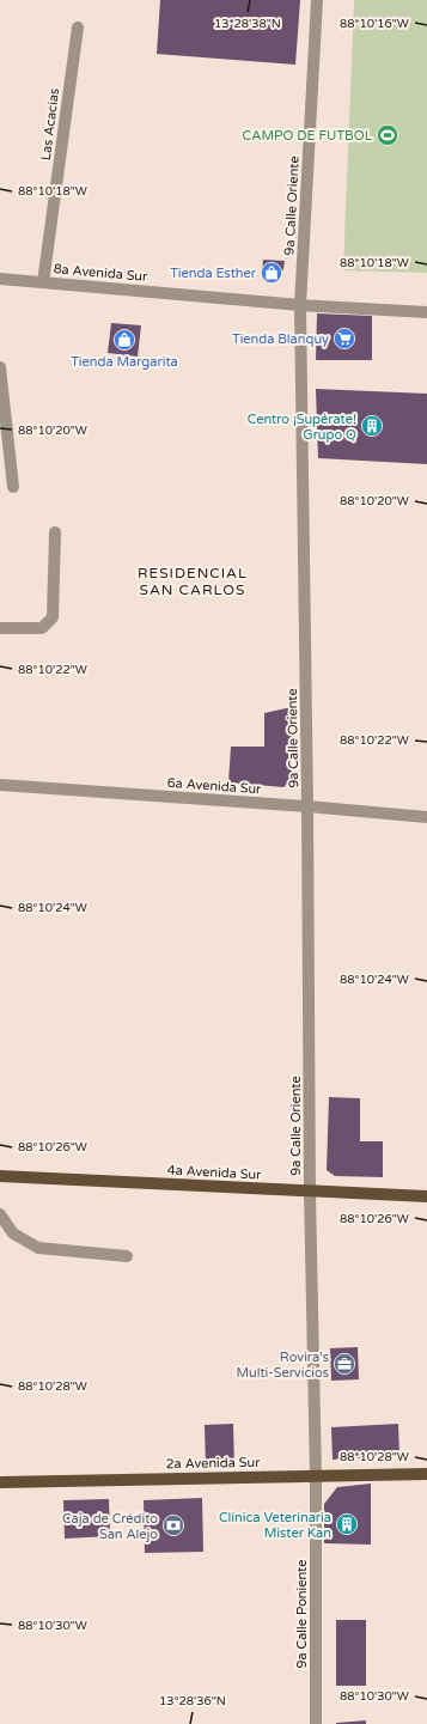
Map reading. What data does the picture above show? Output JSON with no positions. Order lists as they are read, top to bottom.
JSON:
{
  "streets": {
    "main road": ["4a Avenida Sur", "2a Avenida Sur"],
    "street": [
      "Las Acacias",
      "9a Calle Oriente",
      "8a Avenida Sur",
      "6a Avenida Sur",
      "9a Calle Poniente"
    ]
  },
  "crossings": [
    ["Las Acacias", "8a Avenida Sur"],
    ["9a Calle Oriente", "8a Avenida Sur"],
    ["9a Calle Oriente", "6a Avenida Sur"],
    ["9a Calle Oriente", "4a Avenida Sur"],
    ["9a Calle Oriente", "2a Avenida Sur"],
    ["9a Calle Oriente", "9a Calle Poniente"],
    ["2a Avenida Sur", "9a Calle Poniente"]
  ],
  "districts": ["RESIDENCIAL SAN CARLOS"],
  "places": {
    "sports": ["CAMPO DE FUTBOL"],
    "shop": ["Tienda Esther", "Tienda Margarita"],
    "supermarket": ["Tienda Blanquy"],
    "building": ["Centro ¡Supérate! Grupo Q", "Clínica Veterinaria Mister Kan"],
    "office": ["Rovira's Multi-Servicios"],
    "bank": ["Caja de Crédito San Alejo"]
  },
  "coordinates": [
    "88°10'16\"W",
    "13°28'38\"N",
    "88°10'18\"W",
    "88°10'20\"W",
    "88°10'22\"W",
    "88°10'24\"W",
    "88°10'26\"W",
    "88°10'28\"W",
    "88°10'30\"W",
    "13°28'36\"N"
  ]
}
